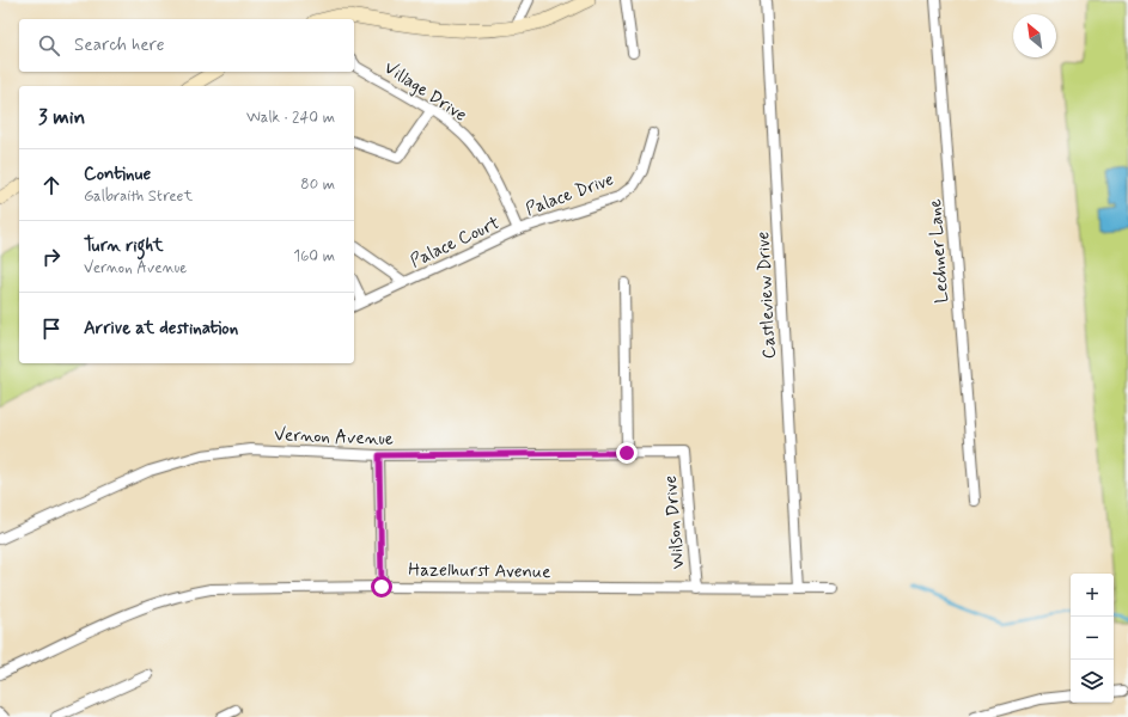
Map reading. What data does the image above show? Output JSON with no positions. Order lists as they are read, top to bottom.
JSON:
{
  "streets": {
    "street": [
      "Village Drive",
      "Palace Drive",
      "Palace Court",
      "Lechner Lane",
      "Castleview Drive",
      "Vernon Avenue",
      "Wilson Drive",
      "Hazelhurst Avenue"
    ]
  },
  "crossings": [
    ["Village Drive", "Palace Drive"],
    ["Village Drive", "Palace Court"],
    ["Palace Drive", "Palace Court"],
    ["Castleview Drive", "Hazelhurst Avenue"],
    ["Vernon Avenue", "Wilson Drive"],
    ["Wilson Drive", "Hazelhurst Avenue"]
  ],
  "north": "top left",
  "page": {
    "search": "Search here",
    "heading": ["3 min", "Walk · 240 m"],
    "list": [
      ["Continue", "Galbraith Street", "80 m"],
      ["Turn right", "Vernon Avenue", "160 m"],
      "Arrive at destination"
    ],
    "map_buttons": ["+", "−"]
  }
}
